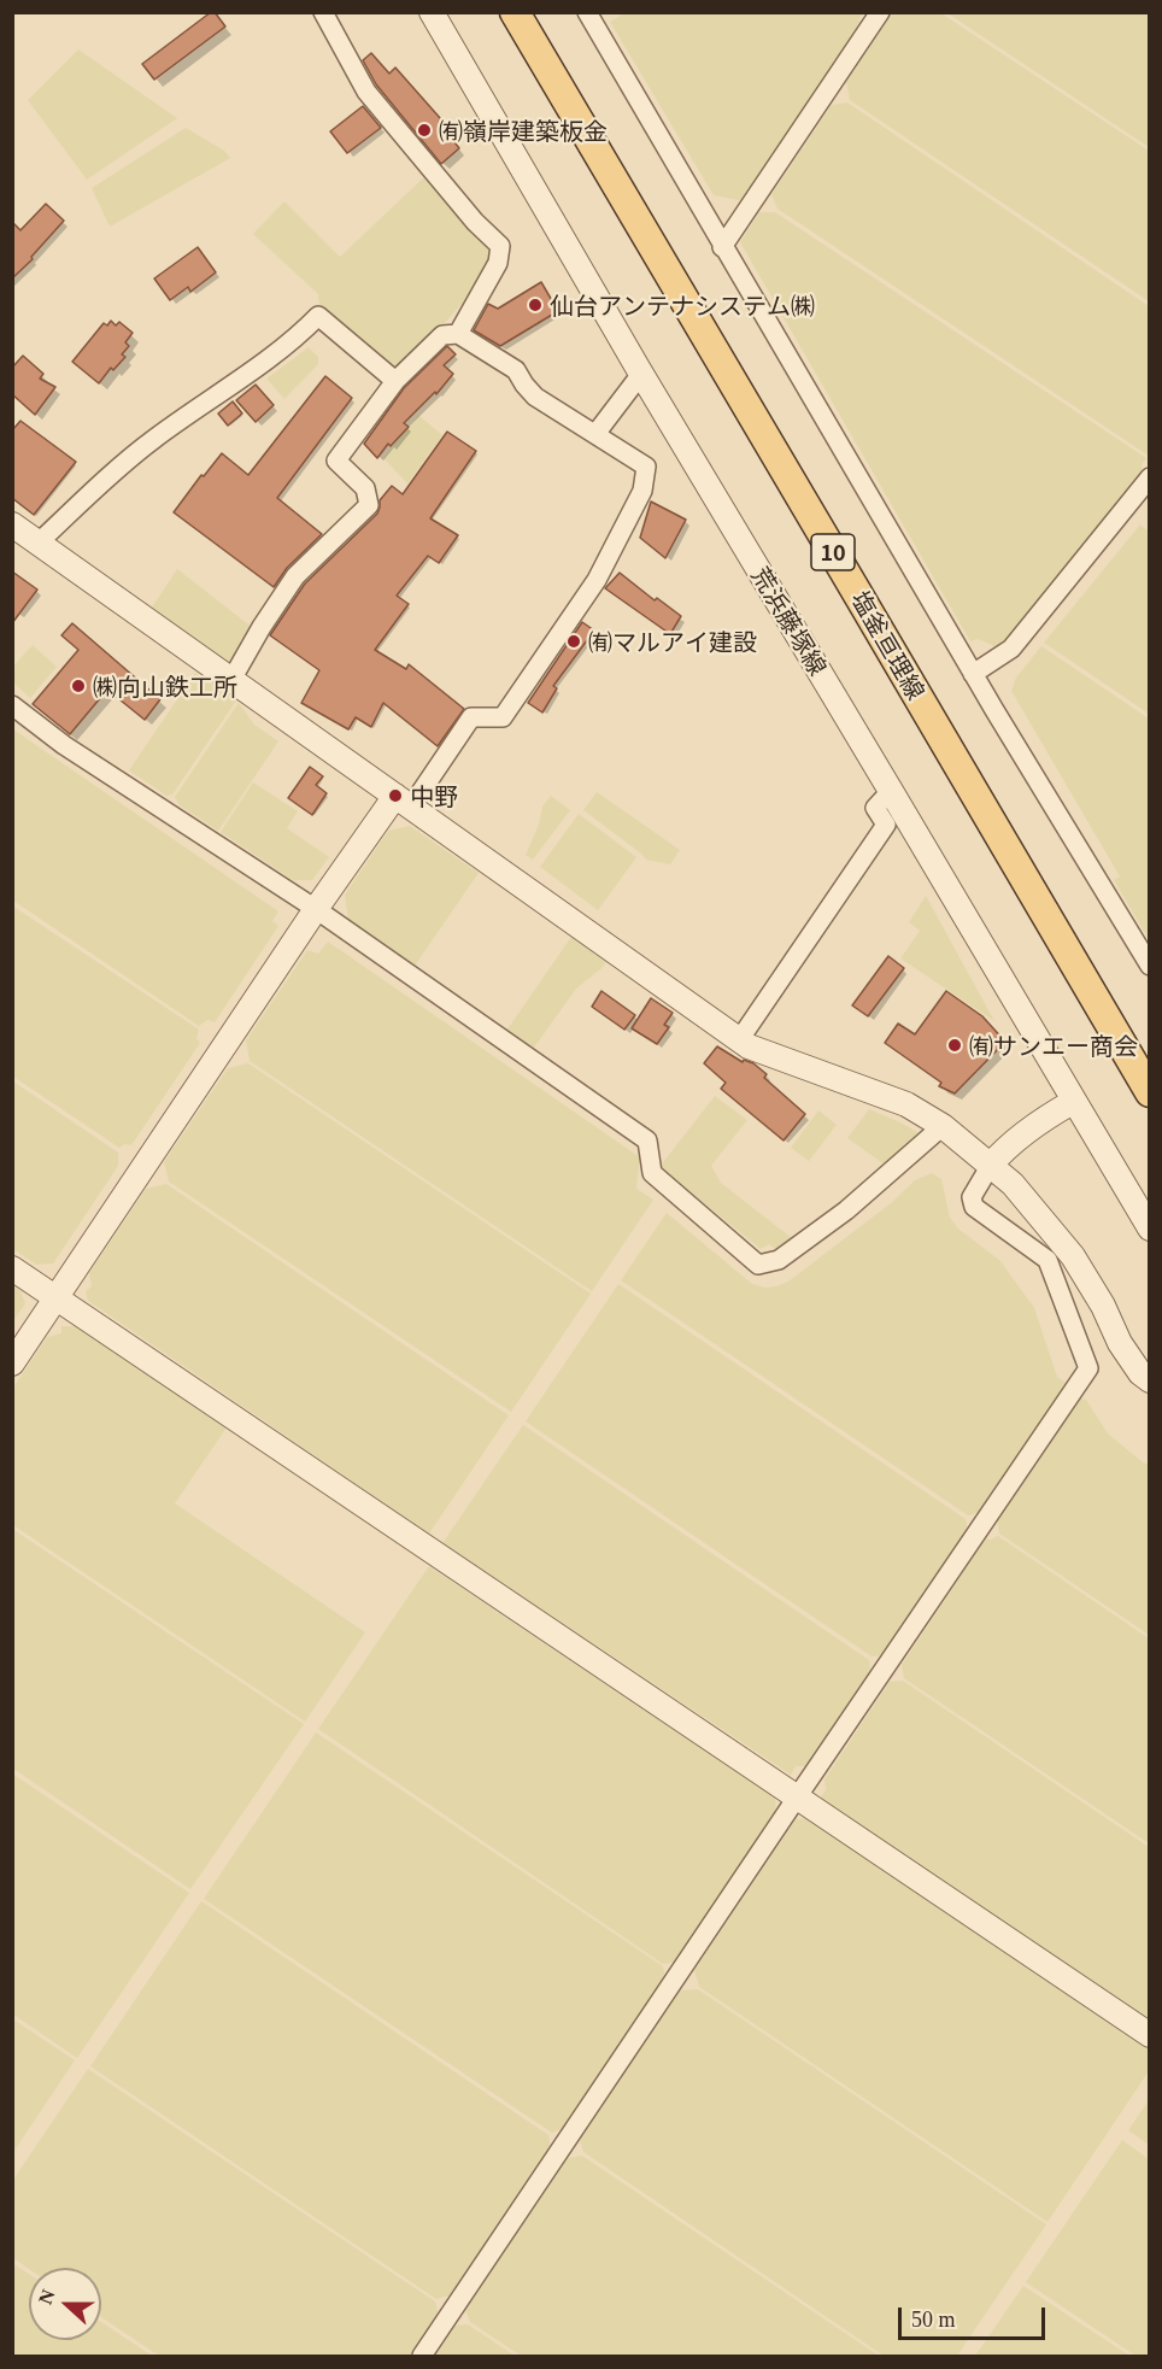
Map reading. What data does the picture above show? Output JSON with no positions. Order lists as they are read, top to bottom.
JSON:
{
  "streets": {
    "main road": ["10", "塩釜亘理線"],
    "street": ["荒浜藤塚線"]
  },
  "places": [
    "㈲嶺岸建築板金",
    "仙台アンテナシステム㈱",
    "㈲マルアイ建設",
    "㈱向山鉄工所",
    "中野",
    "㈲サンエー商会"
  ],
  "scale_bar": "50 m",
  "north": "left"
}
